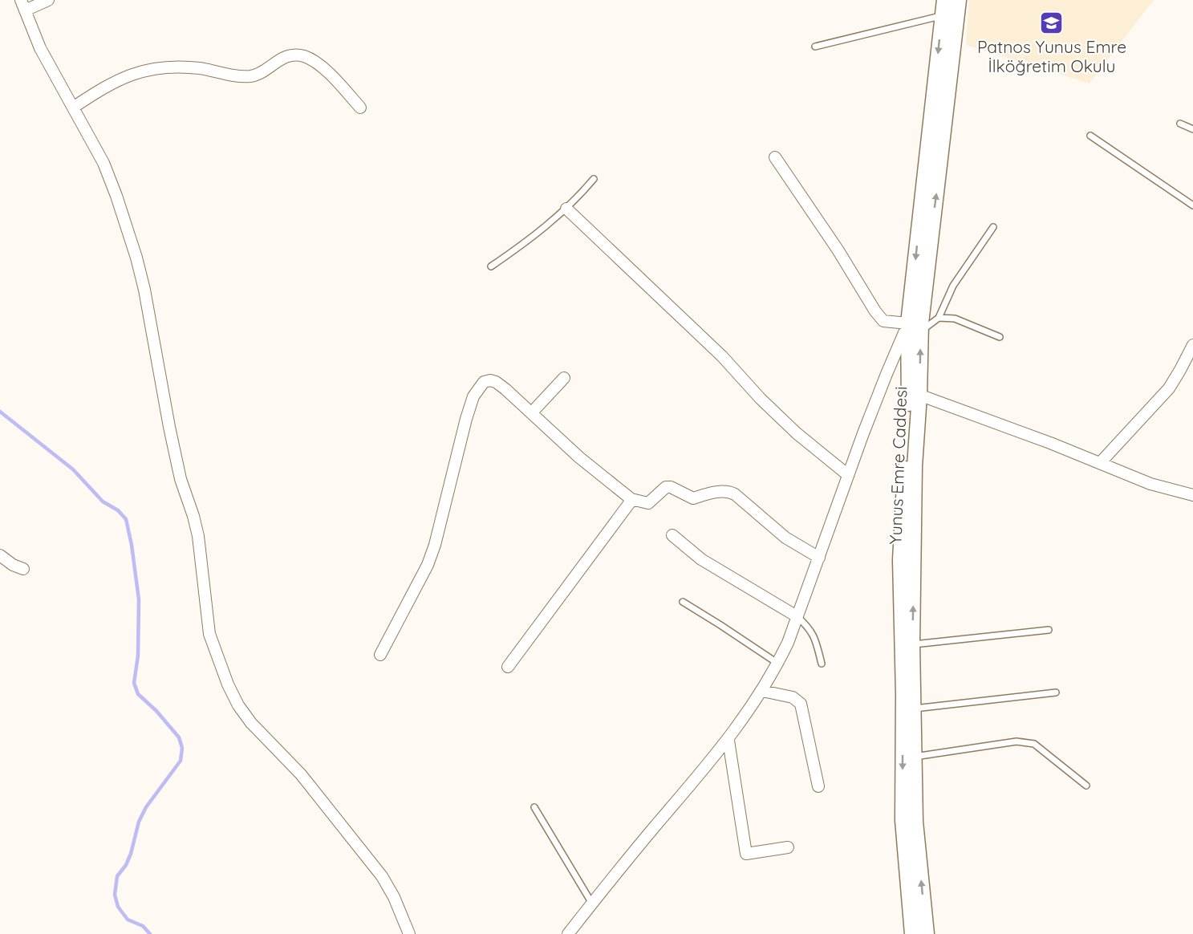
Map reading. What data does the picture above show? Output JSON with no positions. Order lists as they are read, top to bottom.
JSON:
{
  "streets": {
    "street": ["Yunus Emre Caddesi"]
  },
  "places": {
    "school or university": ["Patnos Yunus Emre İlköğretim Okulu"]
  }
}
